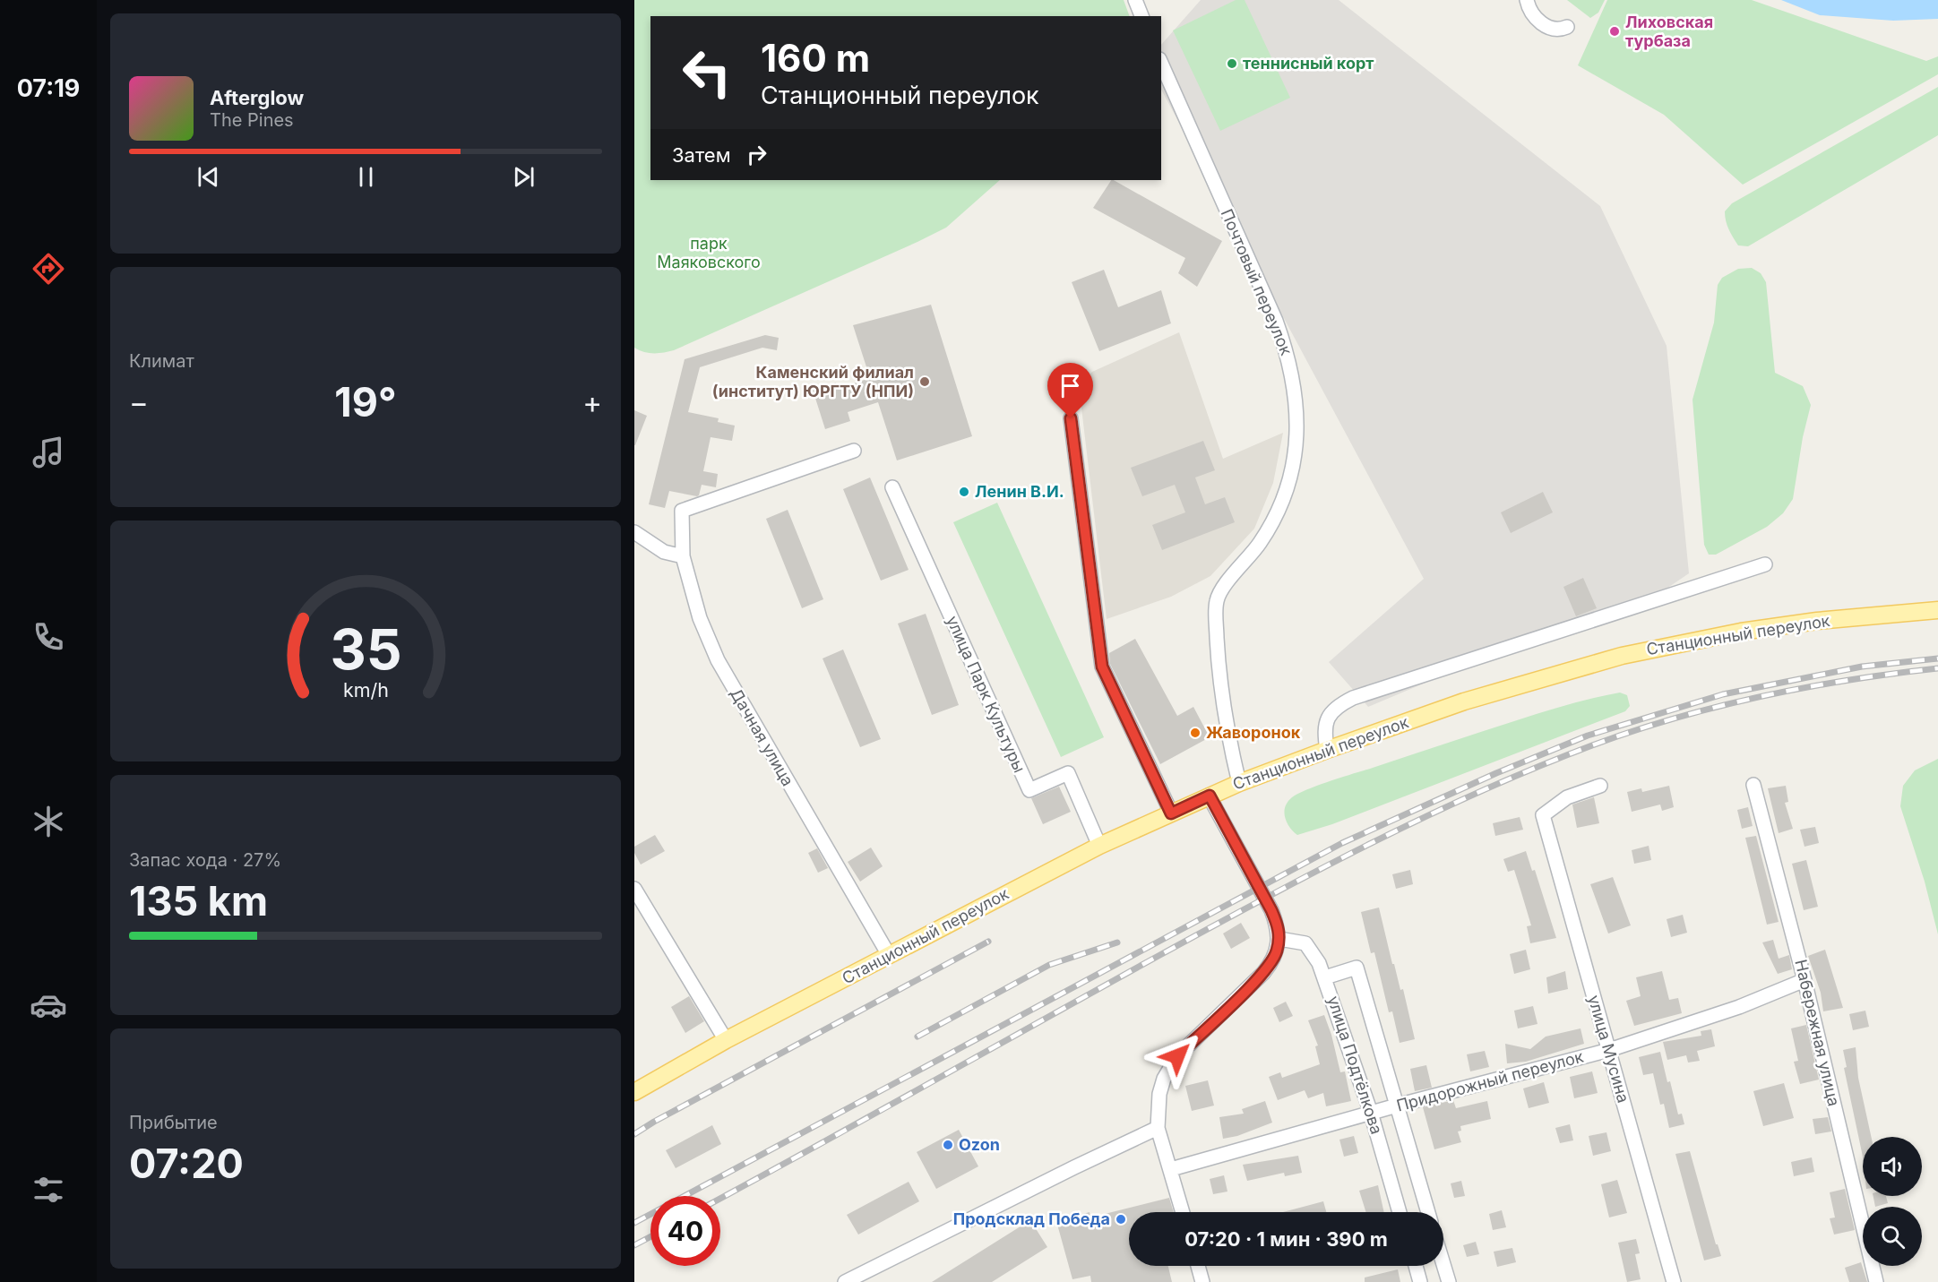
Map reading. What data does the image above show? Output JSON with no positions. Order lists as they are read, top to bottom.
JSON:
{
  "streets": {
    "main road": ["Станционный переулок"],
    "street": [
      "Почтовый переулок",
      "улица Парк Культуры",
      "Дачная улица",
      "Набережная улица",
      "улица Мусина",
      "улица Подтёлкова",
      "Придорожный переулок"
    ]
  },
  "crossings": [
    ["Почтовый переулок", "Станционный переулок"],
    ["Станционный переулок", "улица Парк Культуры"],
    ["Станционный переулок", "Дачная улица"],
    ["Набережная улица", "Придорожный переулок"],
    ["улица Мусина", "Придорожный переулок"],
    ["улица Подтёлкова", "Придорожный переулок"]
  ],
  "parks": ["парк Маяковского"],
  "places": [
    "Лиховская турбаза",
    "теннисный корт",
    "Каменский филиал (институт) ЮРГТУ (НПИ)",
    "Ленин В.И.",
    "Жаворонок",
    "Ozon",
    "Продсклад Победа"
  ],
  "page": {
    "tabs": "07:19",
    "turn": ["160 m", "Станционный переулок"],
    "song": ["Afterglow", "The Pines"],
    "then": "Затем",
    "tile": [
      "Климат",
      ["Запас хода · 27%", "135 km"],
      ["Прибытие", "07:20"]
    ],
    "heat": ["−", "19°", "+"],
    "limit": "40",
    "trip": "07:20 · 1 мин · 390 m",
    "gauge": ["35", "km/h"]
  }
}
